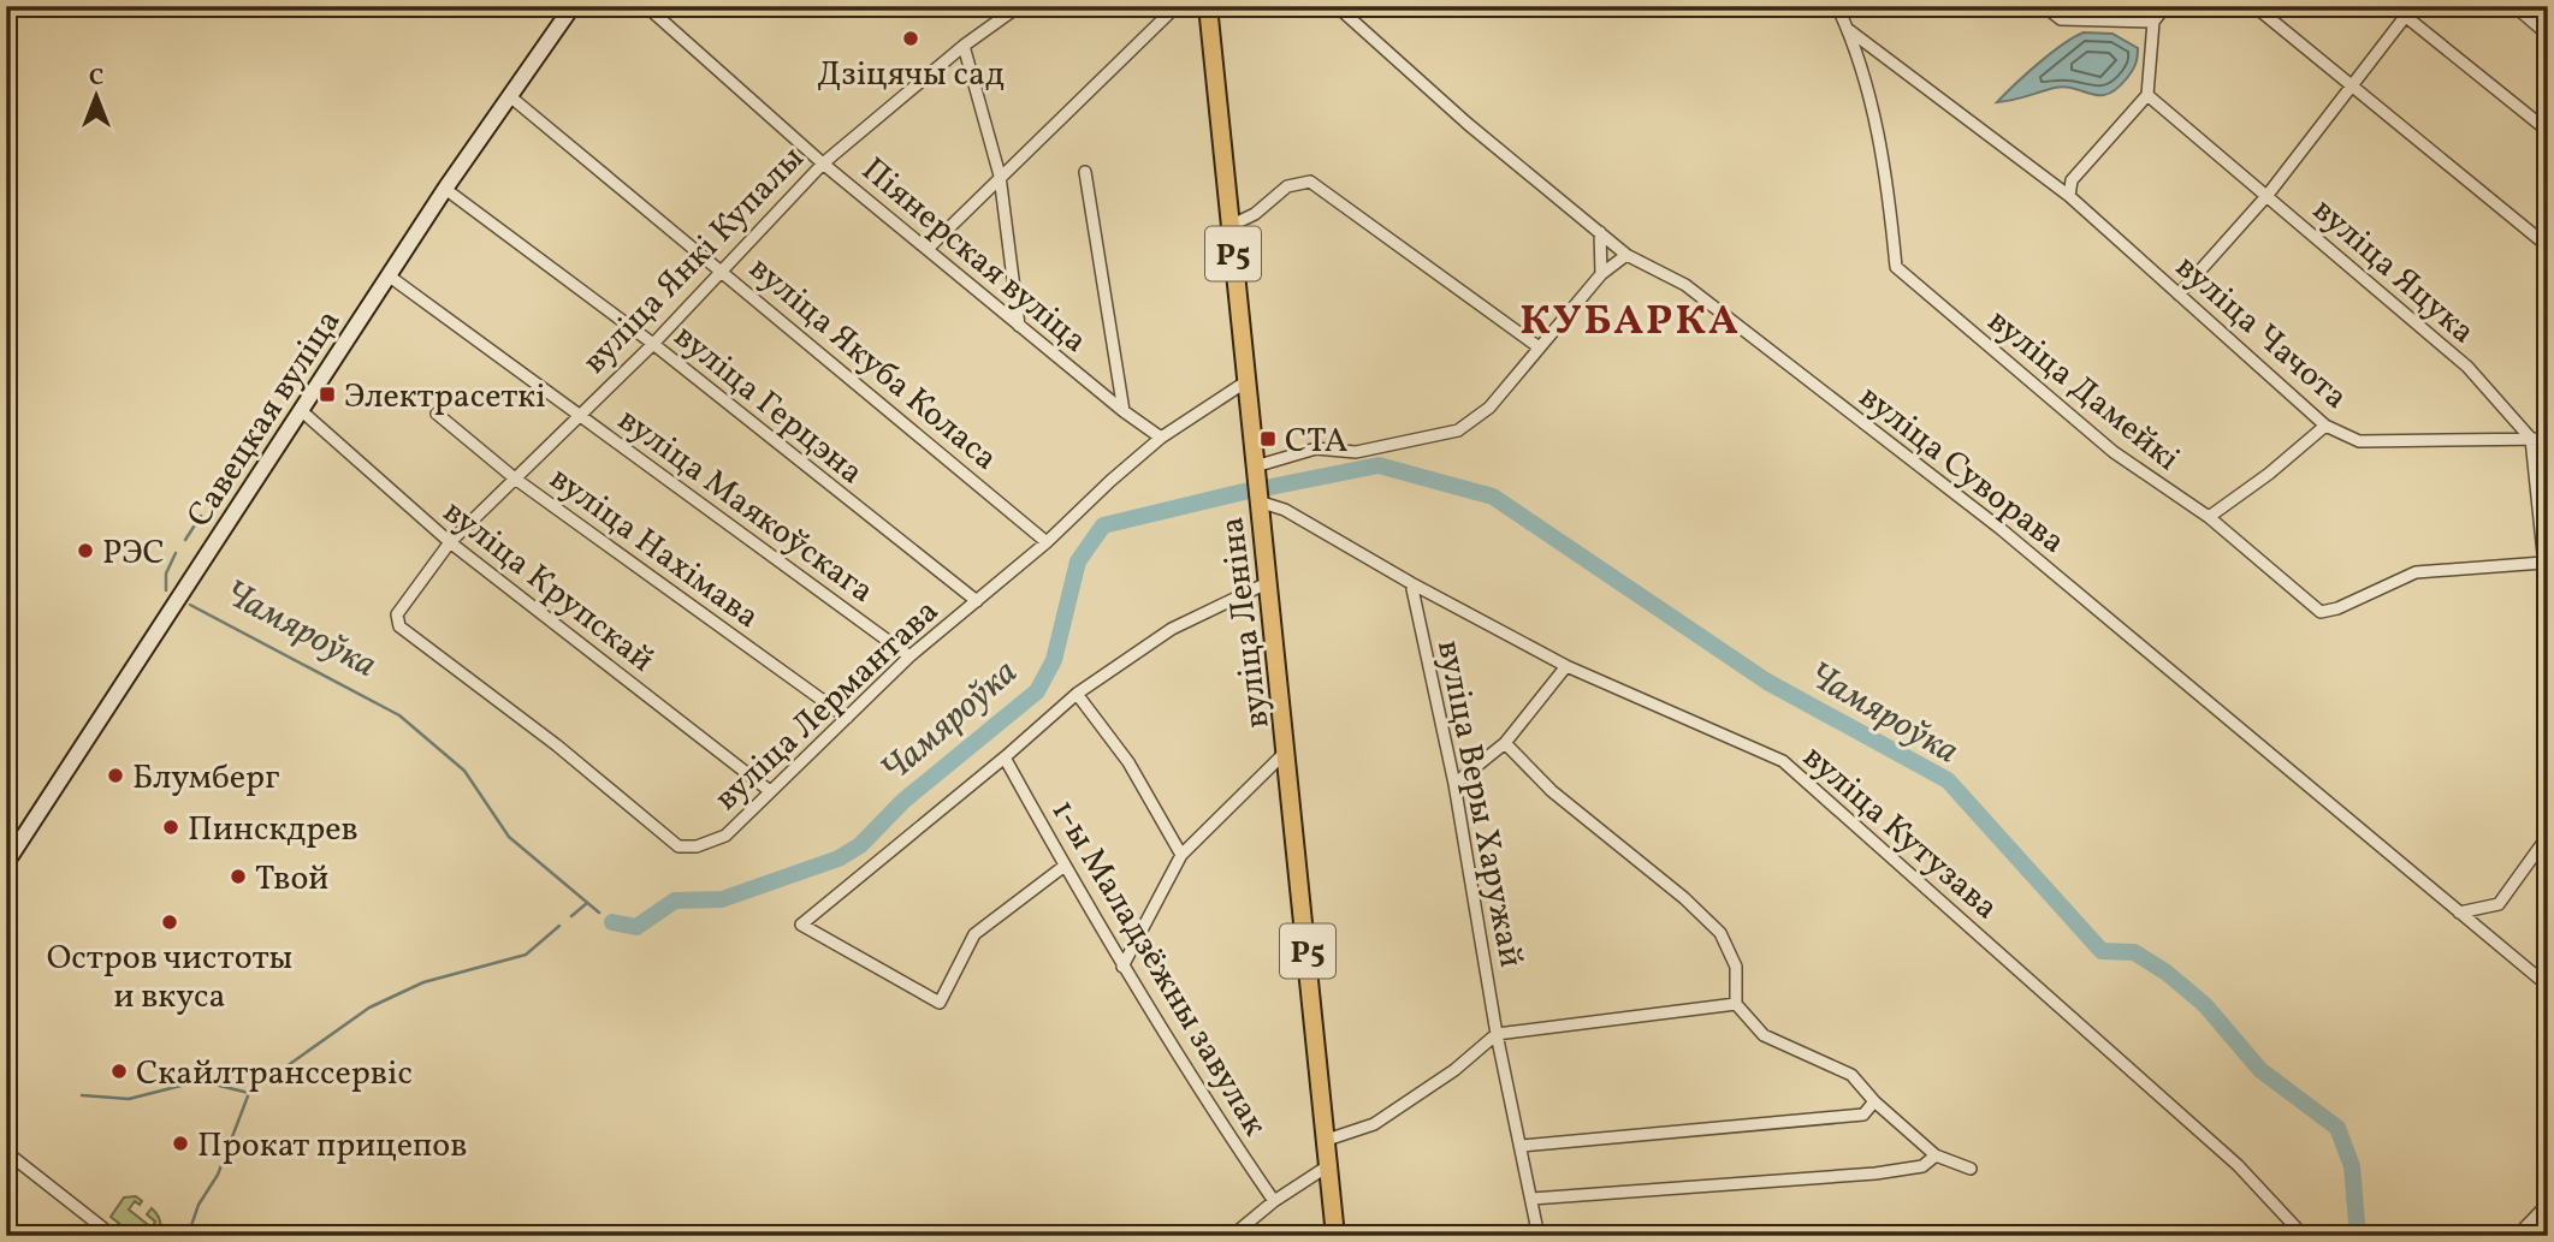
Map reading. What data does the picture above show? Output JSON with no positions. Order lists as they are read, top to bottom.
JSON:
{
  "streets": {
    "main road": ["Р5", "вуліца Леніна"],
    "street": [
      "Піянерская вуліца",
      "вуліца Янкі Купалы",
      "вуліца Яцука",
      "вуліца Чачота",
      "вуліца Якуба Коласа",
      "вуліца Дамейкі",
      "вуліца Герцэна",
      "Савецкая вуліца",
      "вуліца Суворава",
      "вуліца Маякоўскага",
      "вуліца Нахімава",
      "вуліца Крупскай",
      "вуліца Лермантава",
      "вуліца Веры Харужай",
      "вуліца Кутузава",
      "1-ы Маладзёжны завулак"
    ]
  },
  "crossings": [
    ["Піянерская вуліца", "вуліца Янкі Купалы"],
    ["Піянерская вуліца", "вуліца Лермантава"],
    ["вуліца Янкі Купалы", "вуліца Якуба Коласа"],
    ["вуліца Янкі Купалы", "вуліца Герцэна"],
    ["вуліца Янкі Купалы", "вуліца Маякоўскага"],
    ["вуліца Янкі Купалы", "вуліца Нахімава"],
    ["вуліца Янкі Купалы", "вуліца Крупскай"],
    ["вуліца Янкі Купалы", "вуліца Лермантава"],
    ["вуліца Яцука", "вуліца Чачота"],
    ["вуліца Чачота", "вуліца Дамейкі"],
    ["вуліца Якуба Коласа", "Савецкая вуліца"],
    ["вуліца Якуба Коласа", "вуліца Лермантава"],
    ["вуліца Герцэна", "Савецкая вуліца"],
    ["вуліца Герцэна", "вуліца Лермантава"],
    ["Савецкая вуліца", "вуліца Маякоўскага"],
    ["Савецкая вуліца", "вуліца Крупскай"],
    ["вуліца Маякоўскага", "вуліца Лермантава"],
    ["вуліца Нахімава", "вуліца Лермантава"],
    ["вуліца Крупскай", "вуліца Лермантава"],
    ["вуліца Леніна", "вуліца Лермантава"],
    ["вуліца Леніна", "вуліца Кутузава"],
    ["вуліца Веры Харужай", "вуліца Кутузава"]
  ],
  "districts": ["КУБАРКА"],
  "water": ["Чамяроўка"],
  "places": {
    "other": [
      "Дзіцячы сад",
      "РЭС",
      "Блумберг",
      "Пинскдрев",
      "Твой",
      "Остров чистоты и вкуса",
      "Скайлтранссервіс",
      "Прокат прицепов"
    ],
    "transit": ["Электрасеткі", "СТА"]
  },
  "north": "top"
}
